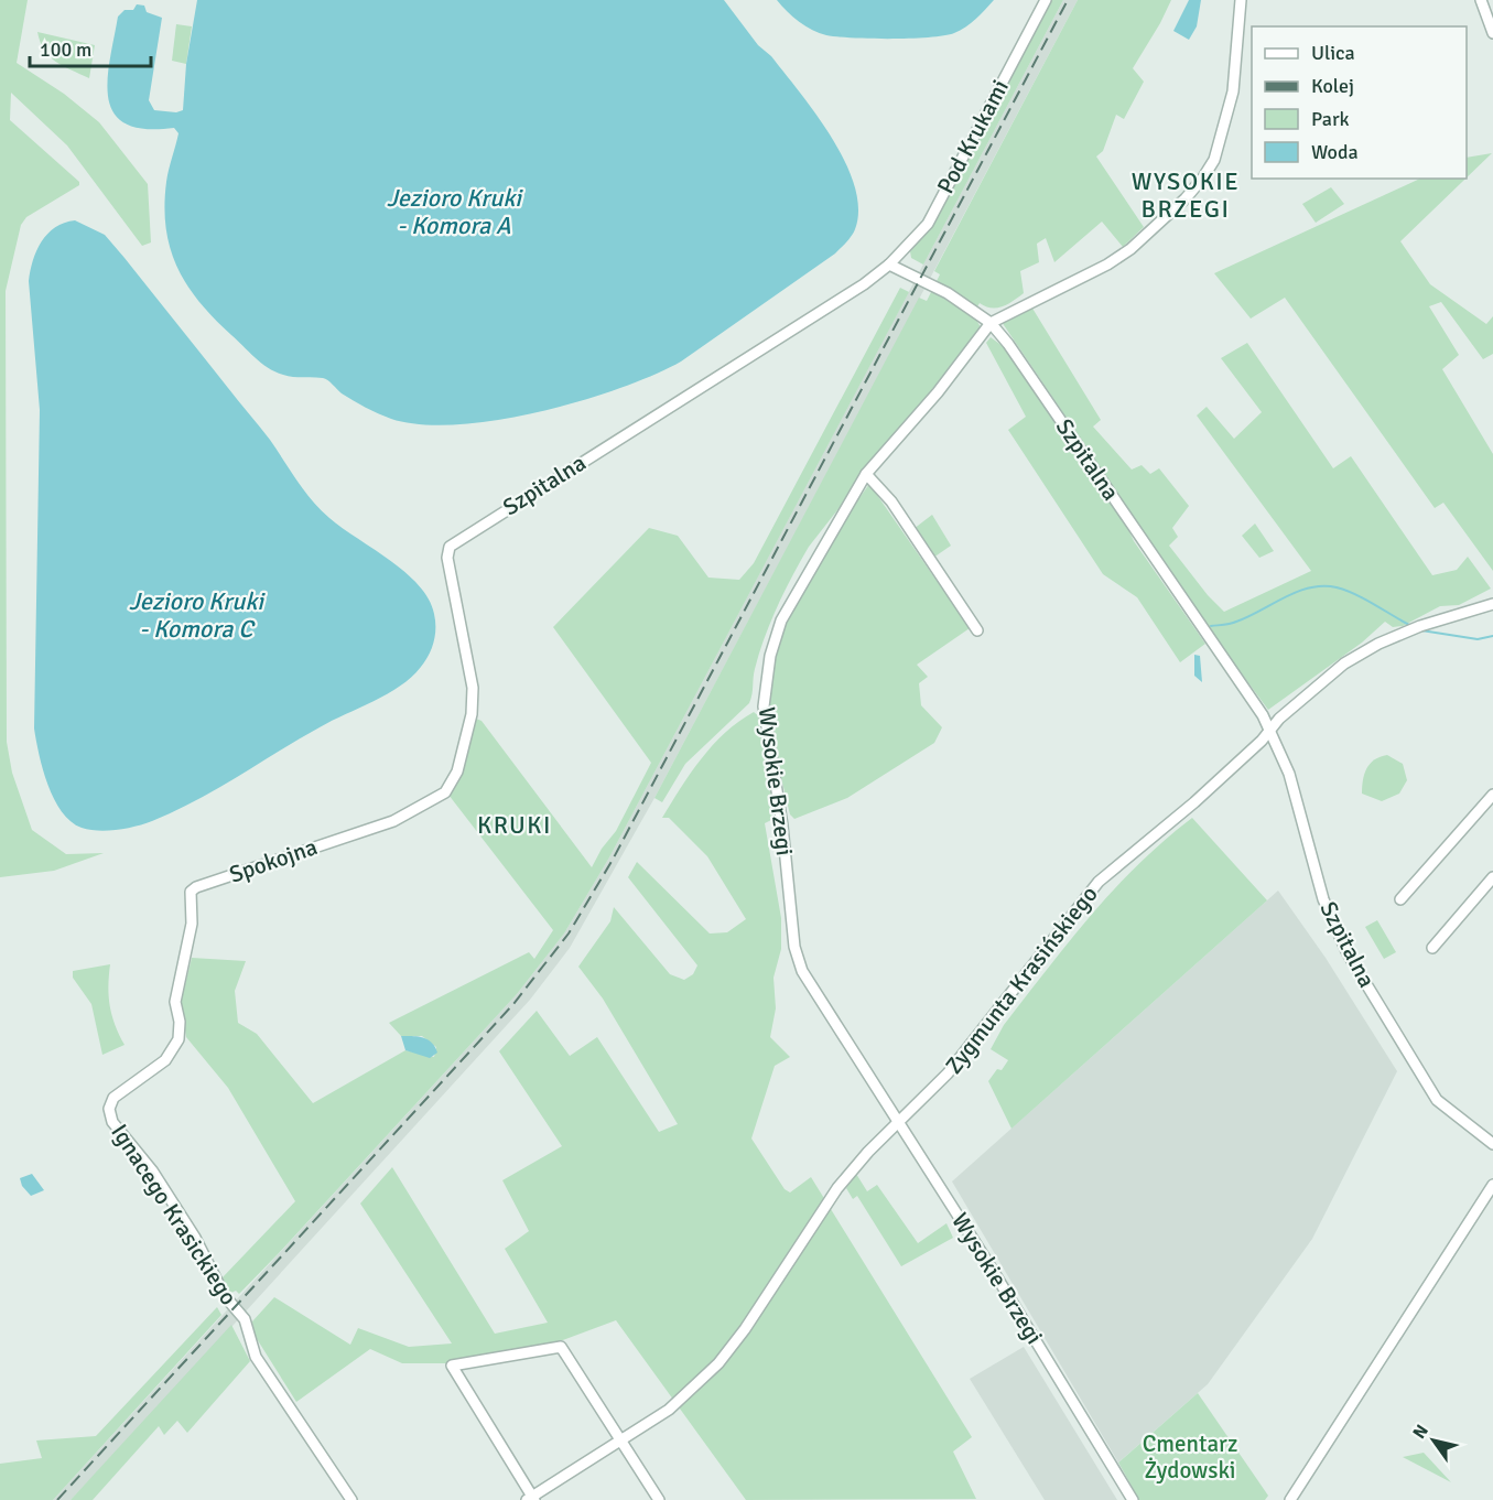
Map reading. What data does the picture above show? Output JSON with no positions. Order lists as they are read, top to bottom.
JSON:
{
  "streets": {
    "street": [
      "Pod Krukami",
      "Szpitalna",
      "Wysokie Brzegi",
      "Spokojna",
      "Zygmunta Krasińskiego",
      "Ignacego Krasickiego"
    ]
  },
  "crossings": [
    ["Pod Krukami", "Szpitalna"],
    ["Szpitalna", "Wysokie Brzegi"],
    ["Szpitalna", "Spokojna"],
    ["Szpitalna", "Zygmunta Krasińskiego"],
    ["Wysokie Brzegi", "Zygmunta Krasińskiego"],
    ["Spokojna", "Ignacego Krasickiego"]
  ],
  "districts": ["WYSOKIE BRZEGI", "KRUKI"],
  "water": ["Jezioro Kruki - Komora A", "Jezioro Kruki - Komora C"],
  "parks": ["Cmentarz Żydowski"],
  "legend": [
    "Ulica",
    "Kolej",
    "Park",
    "Woda"
  ],
  "scale_bar": "100 m",
  "north": "top left"
}
